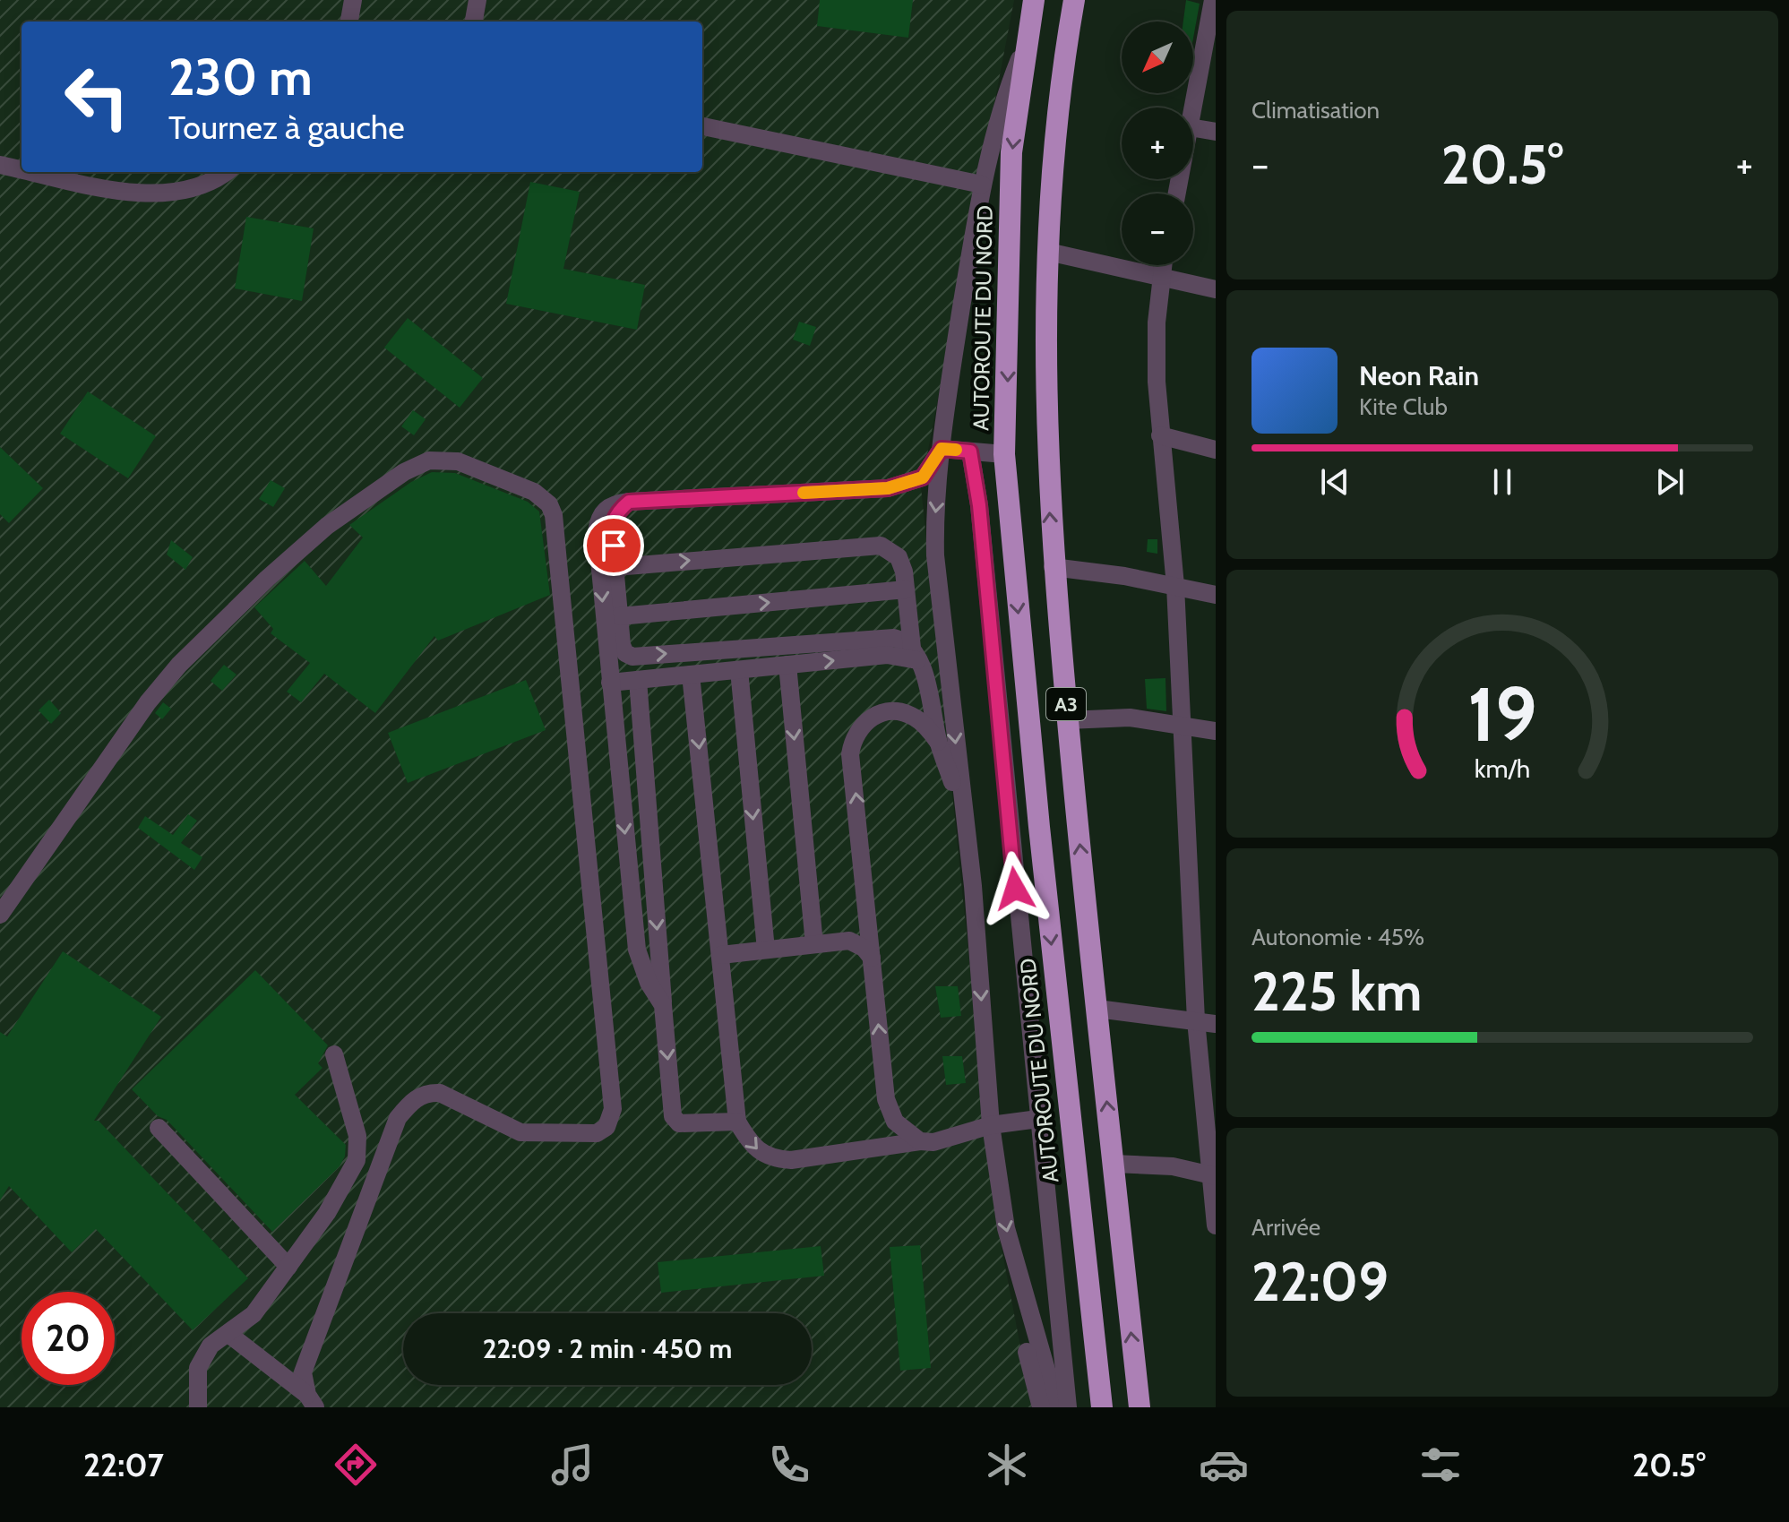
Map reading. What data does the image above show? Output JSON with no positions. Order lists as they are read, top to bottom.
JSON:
{
  "streets": {
    "highway": ["AUTOROUTE DU NORD", "A3"]
  },
  "north": "bottom left",
  "page": {
    "tile": [
      "Climatisation",
      ["Autonomie · 45%", "225 km"],
      ["Arrivée", "22:09"]
    ],
    "map_buttons": ["+", "−"],
    "turn": ["230 m", "Tournez à gauche"],
    "heat": ["−", "20.5°", "+"],
    "song": ["Neon Rain", "Kite Club"],
    "limit": "20",
    "trip": "22:09 · 2 min · 450 m",
    "tabs": ["22:07", "20.5°"],
    "gauge": ["19", "km/h"]
  }
}
